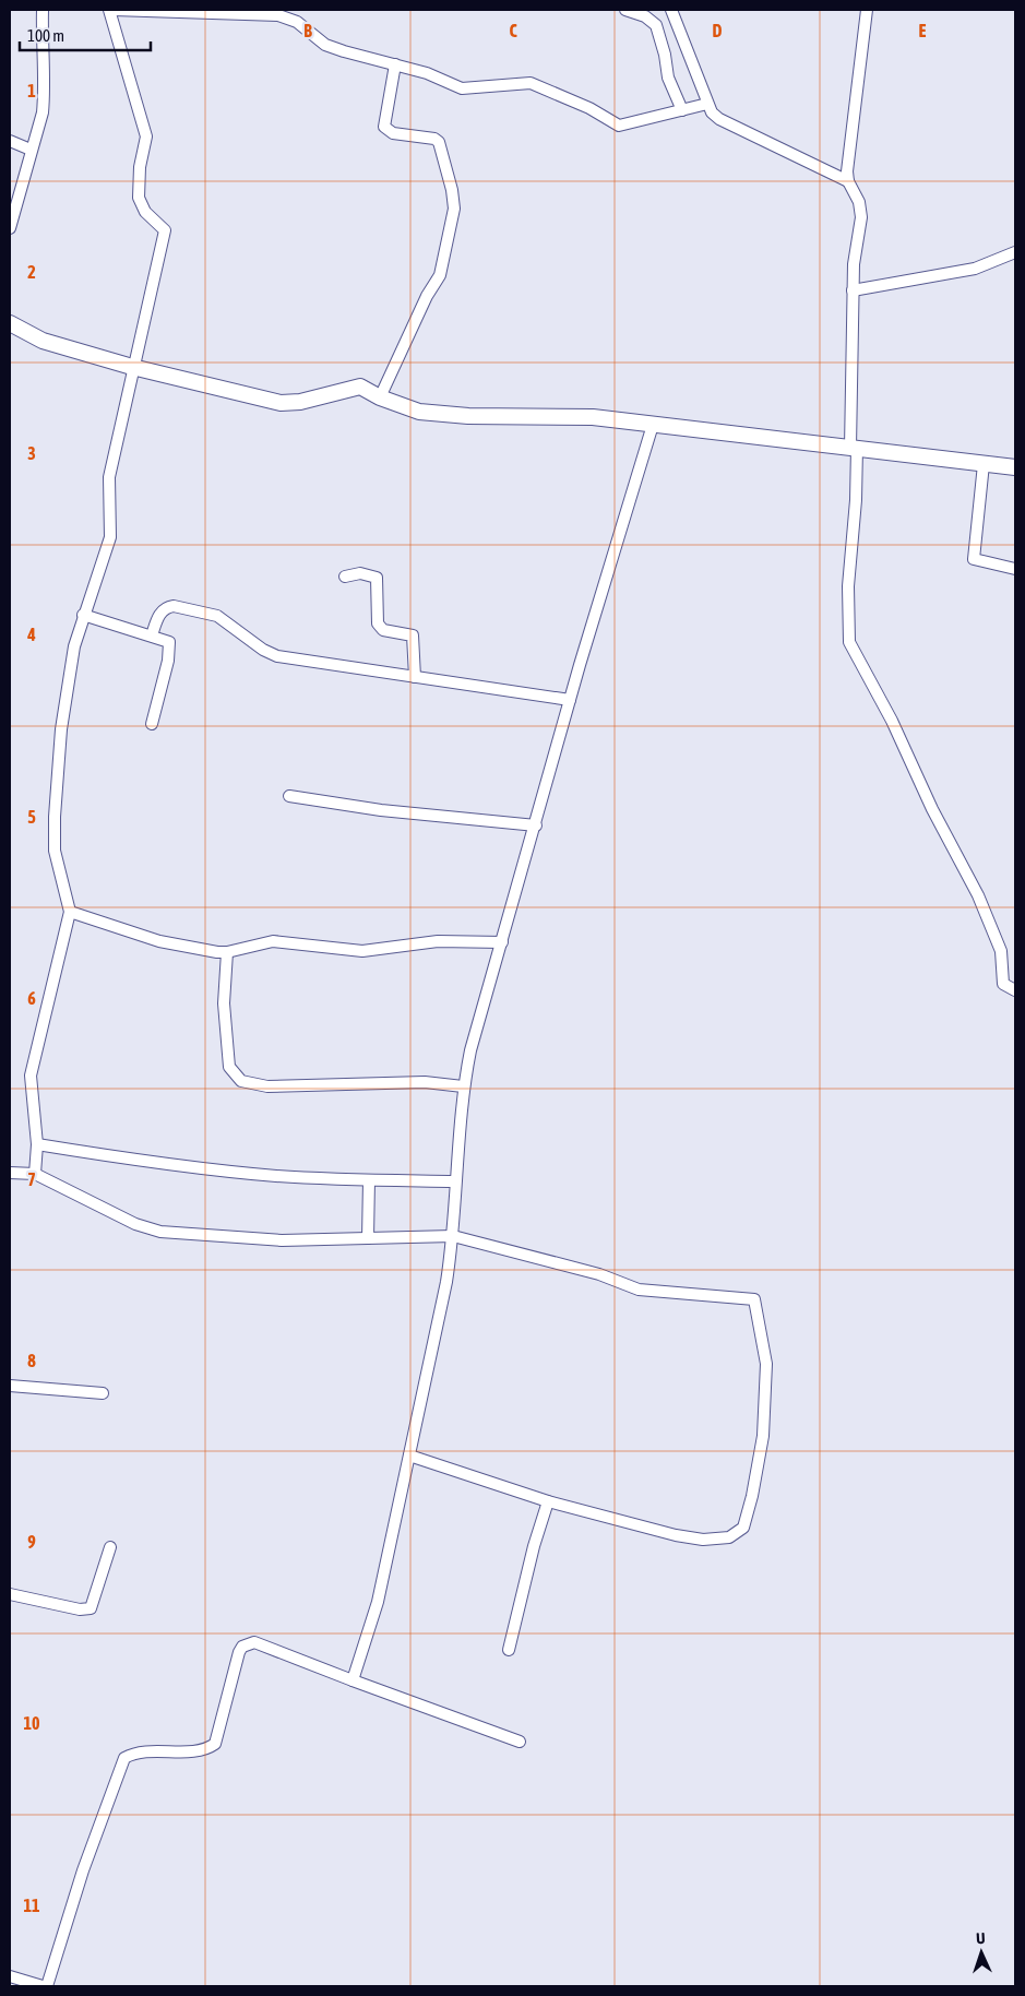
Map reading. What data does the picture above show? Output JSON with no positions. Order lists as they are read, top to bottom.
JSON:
{
  "scale_bar": "100 m",
  "north": "top",
  "grid": {
    "columns": [
      "B",
      "C",
      "D",
      "E"
    ],
    "rows": [
      "1",
      "2",
      "3",
      "4",
      "5",
      "6",
      "7",
      "8",
      "9",
      "10",
      "11"
    ]
  }
}
